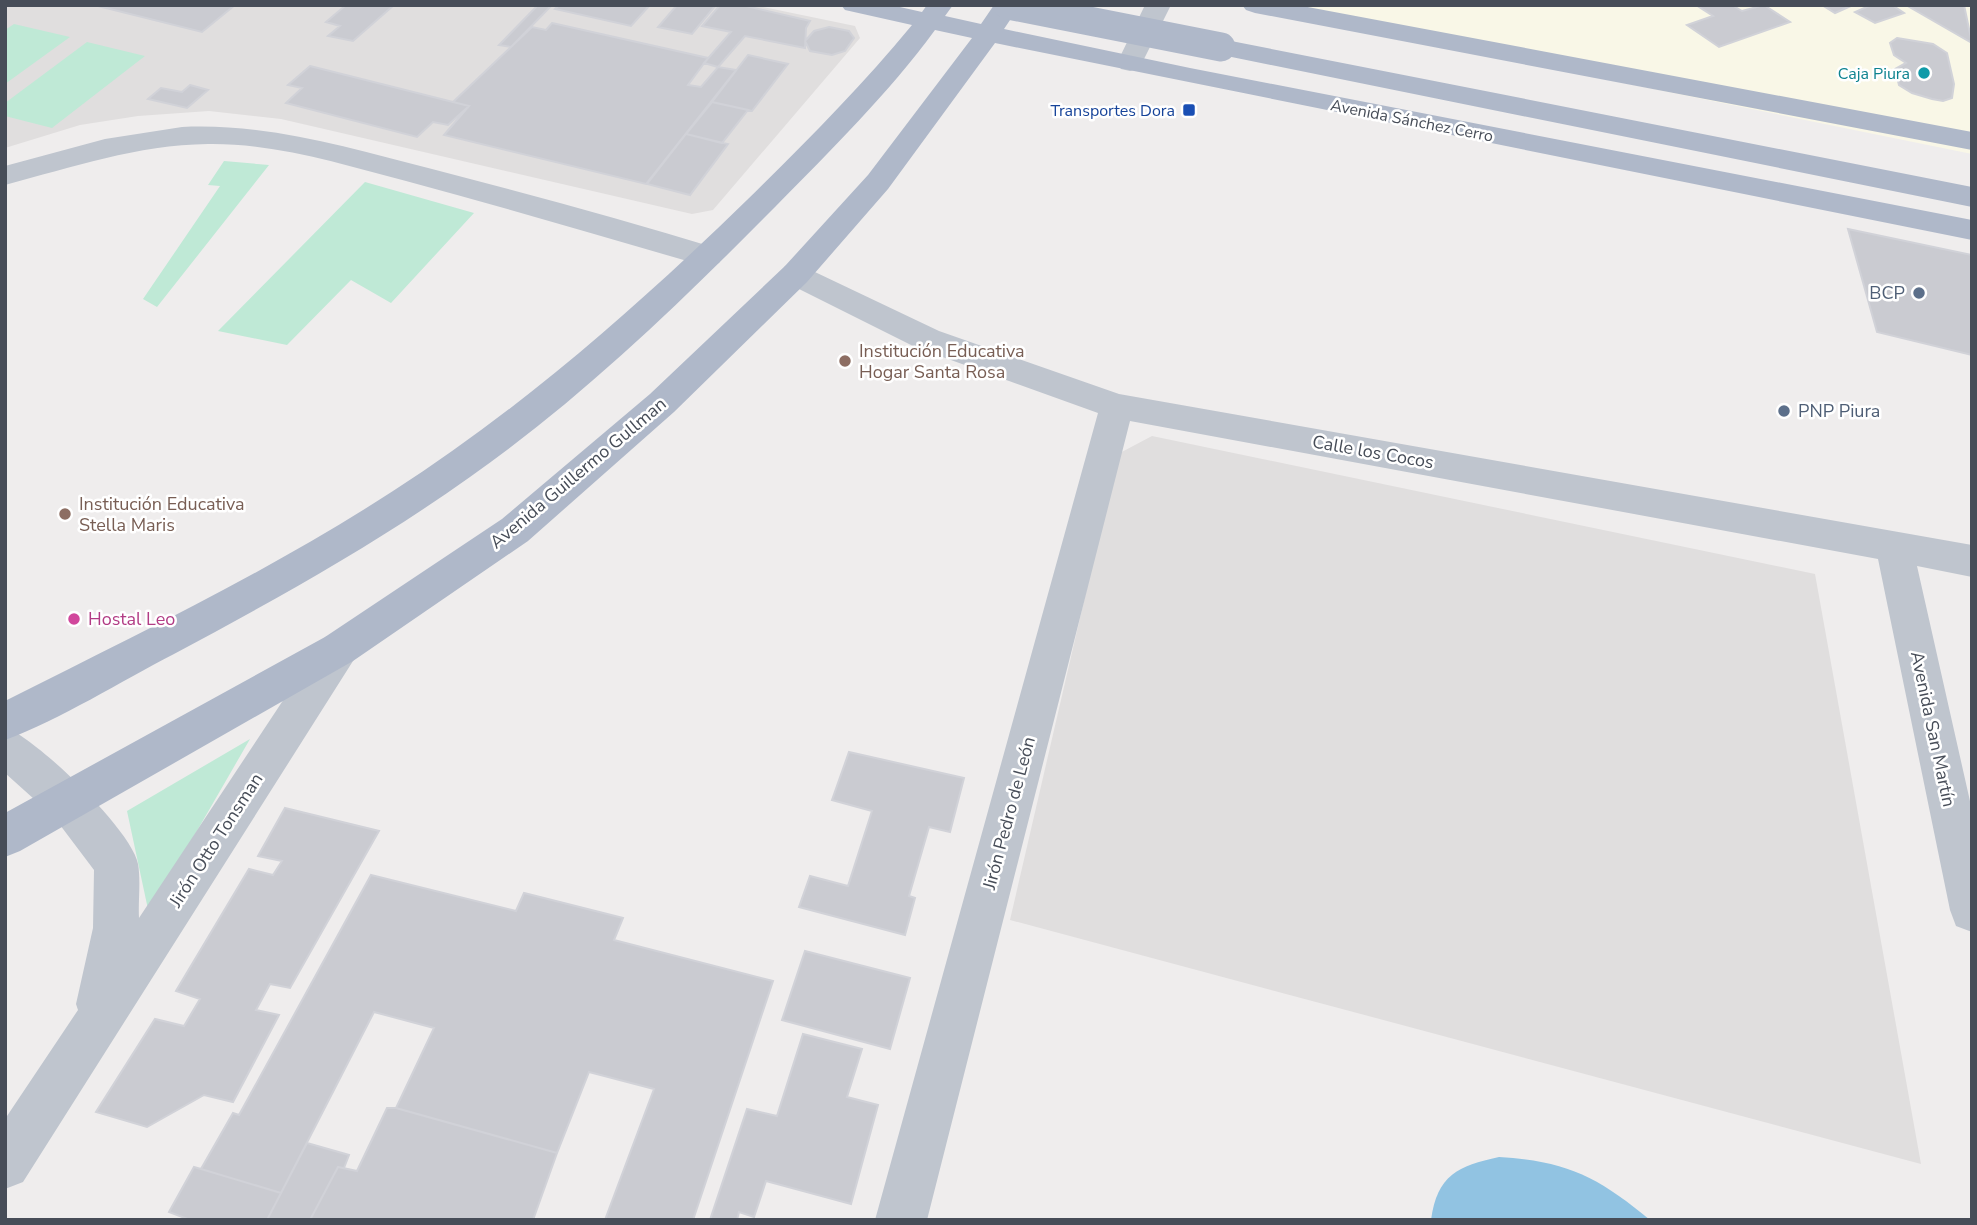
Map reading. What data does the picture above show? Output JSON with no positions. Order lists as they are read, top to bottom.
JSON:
{
  "streets": {
    "main road": ["Avenida Sánchez Cerro", "Avenida Guillermo Gullman"],
    "street": [
      "Calle los Cocos",
      "Avenida San Martín",
      "Jirón Pedro de León",
      "Jirón Otto Tonsman"
    ]
  },
  "crossings": [
    ["Avenida Sánchez Cerro", "Avenida Guillermo Gullman"],
    ["Calle los Cocos", "Avenida Guillermo Gullman"],
    ["Calle los Cocos", "Avenida San Martín"],
    ["Calle los Cocos", "Jirón Pedro de León"],
    ["Avenida Guillermo Gullman", "Jirón Otto Tonsman"]
  ],
  "places": {
    "other": [
      "Caja Piura",
      "BCP",
      "Institución Educativa Hogar Santa Rosa",
      "PNP Piura",
      "Institución Educativa Stella Maris",
      "Hostal Leo"
    ],
    "transit": ["Transportes Dora"]
  }
}
